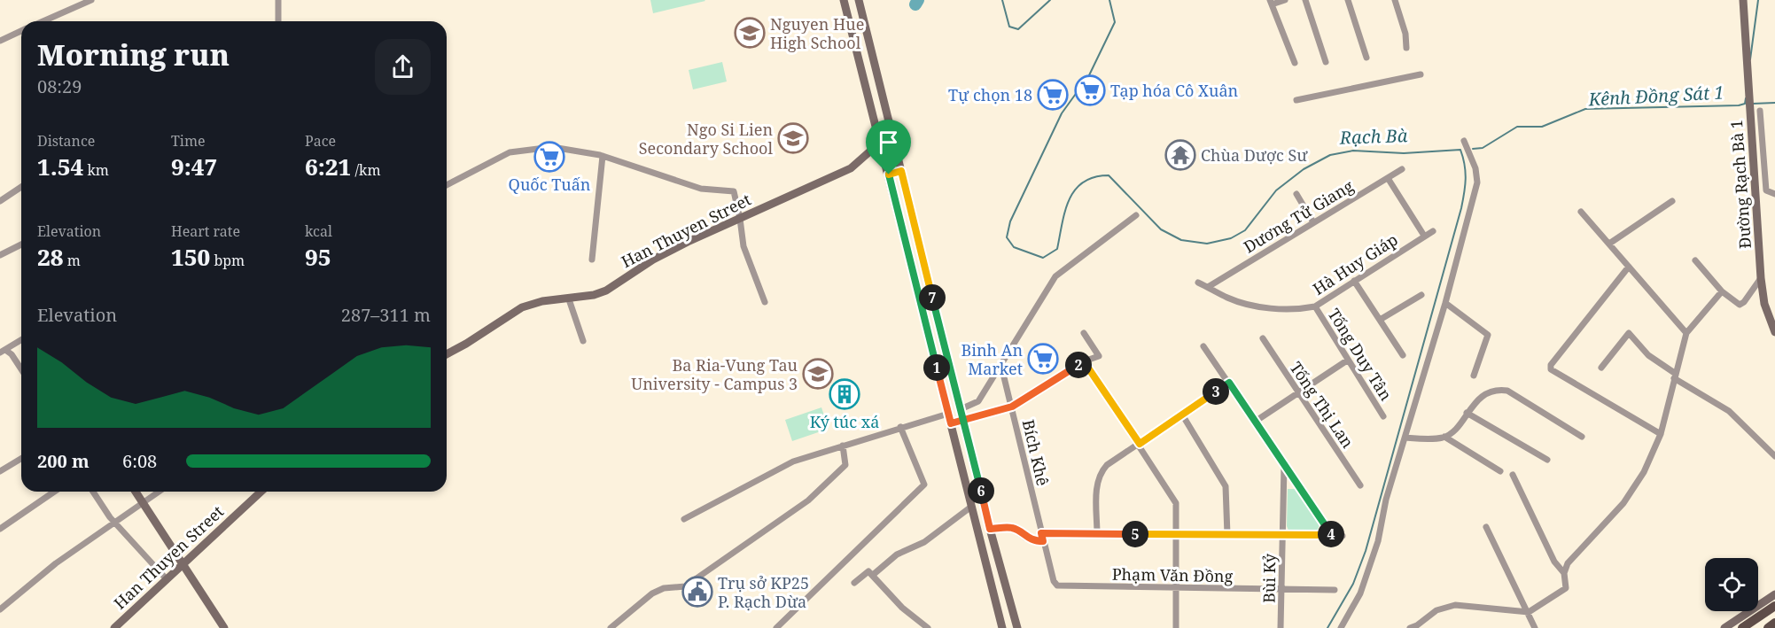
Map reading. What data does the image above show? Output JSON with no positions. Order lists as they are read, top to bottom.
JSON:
{
  "streets": {
    "main road": ["Đường Rạch Bà 1", "Han Thuyen Street"],
    "street": [
      "Dương Tử Giang",
      "Hà Huy Giáp",
      "Tống Duy Tân",
      "Tống Thị Lan",
      "Bích Khê",
      "Phạm Văn Đồng",
      "Bùi Kỷ"
    ]
  },
  "crossings": [
    ["Dương Tử Giang", "Hà Huy Giáp"],
    ["Hà Huy Giáp", "Tống Duy Tân"],
    ["Bích Khê", "Phạm Văn Đồng"],
    ["Phạm Văn Đồng", "Bùi Kỷ"]
  ],
  "water": ["Kênh Đồng Sát 1", "Rạch Bà"],
  "places": {
    "school or university": ["Nguyen Hue High School", "Ngo Si Lien Secondary School", "Ba Ria-Vung Tau University - Campus 3"],
    "supermarket": [
      "Tạp hóa Cô Xuân",
      "Tự chọn 18",
      "Quốc Tuấn",
      "Binh An Market"
    ],
    "temple": ["Chùa Dược Sư"],
    "building": ["Ký túc xá"],
    "public building": ["Trụ sở KP25 P. Rạch Dừa"]
  },
  "page": {
    "heading": ["Morning run", "08:29"],
    "stats": [
      ["Distance", "1.54 km"],
      ["Time", "9:47"],
      ["Pace", "6:21 /km"],
      ["Elevation", "28 m"],
      ["Heart rate", "150 bpm"],
      ["kcal", "95"]
    ],
    "pins": [
      "7",
      "2",
      "1",
      "3",
      "6",
      "4",
      "5"
    ],
    "chart": ["Elevation", "287–311 m"],
    "list": [
      {
        "name": "200 m",
        "note": "6:08"
      }
    ]
  }
}
